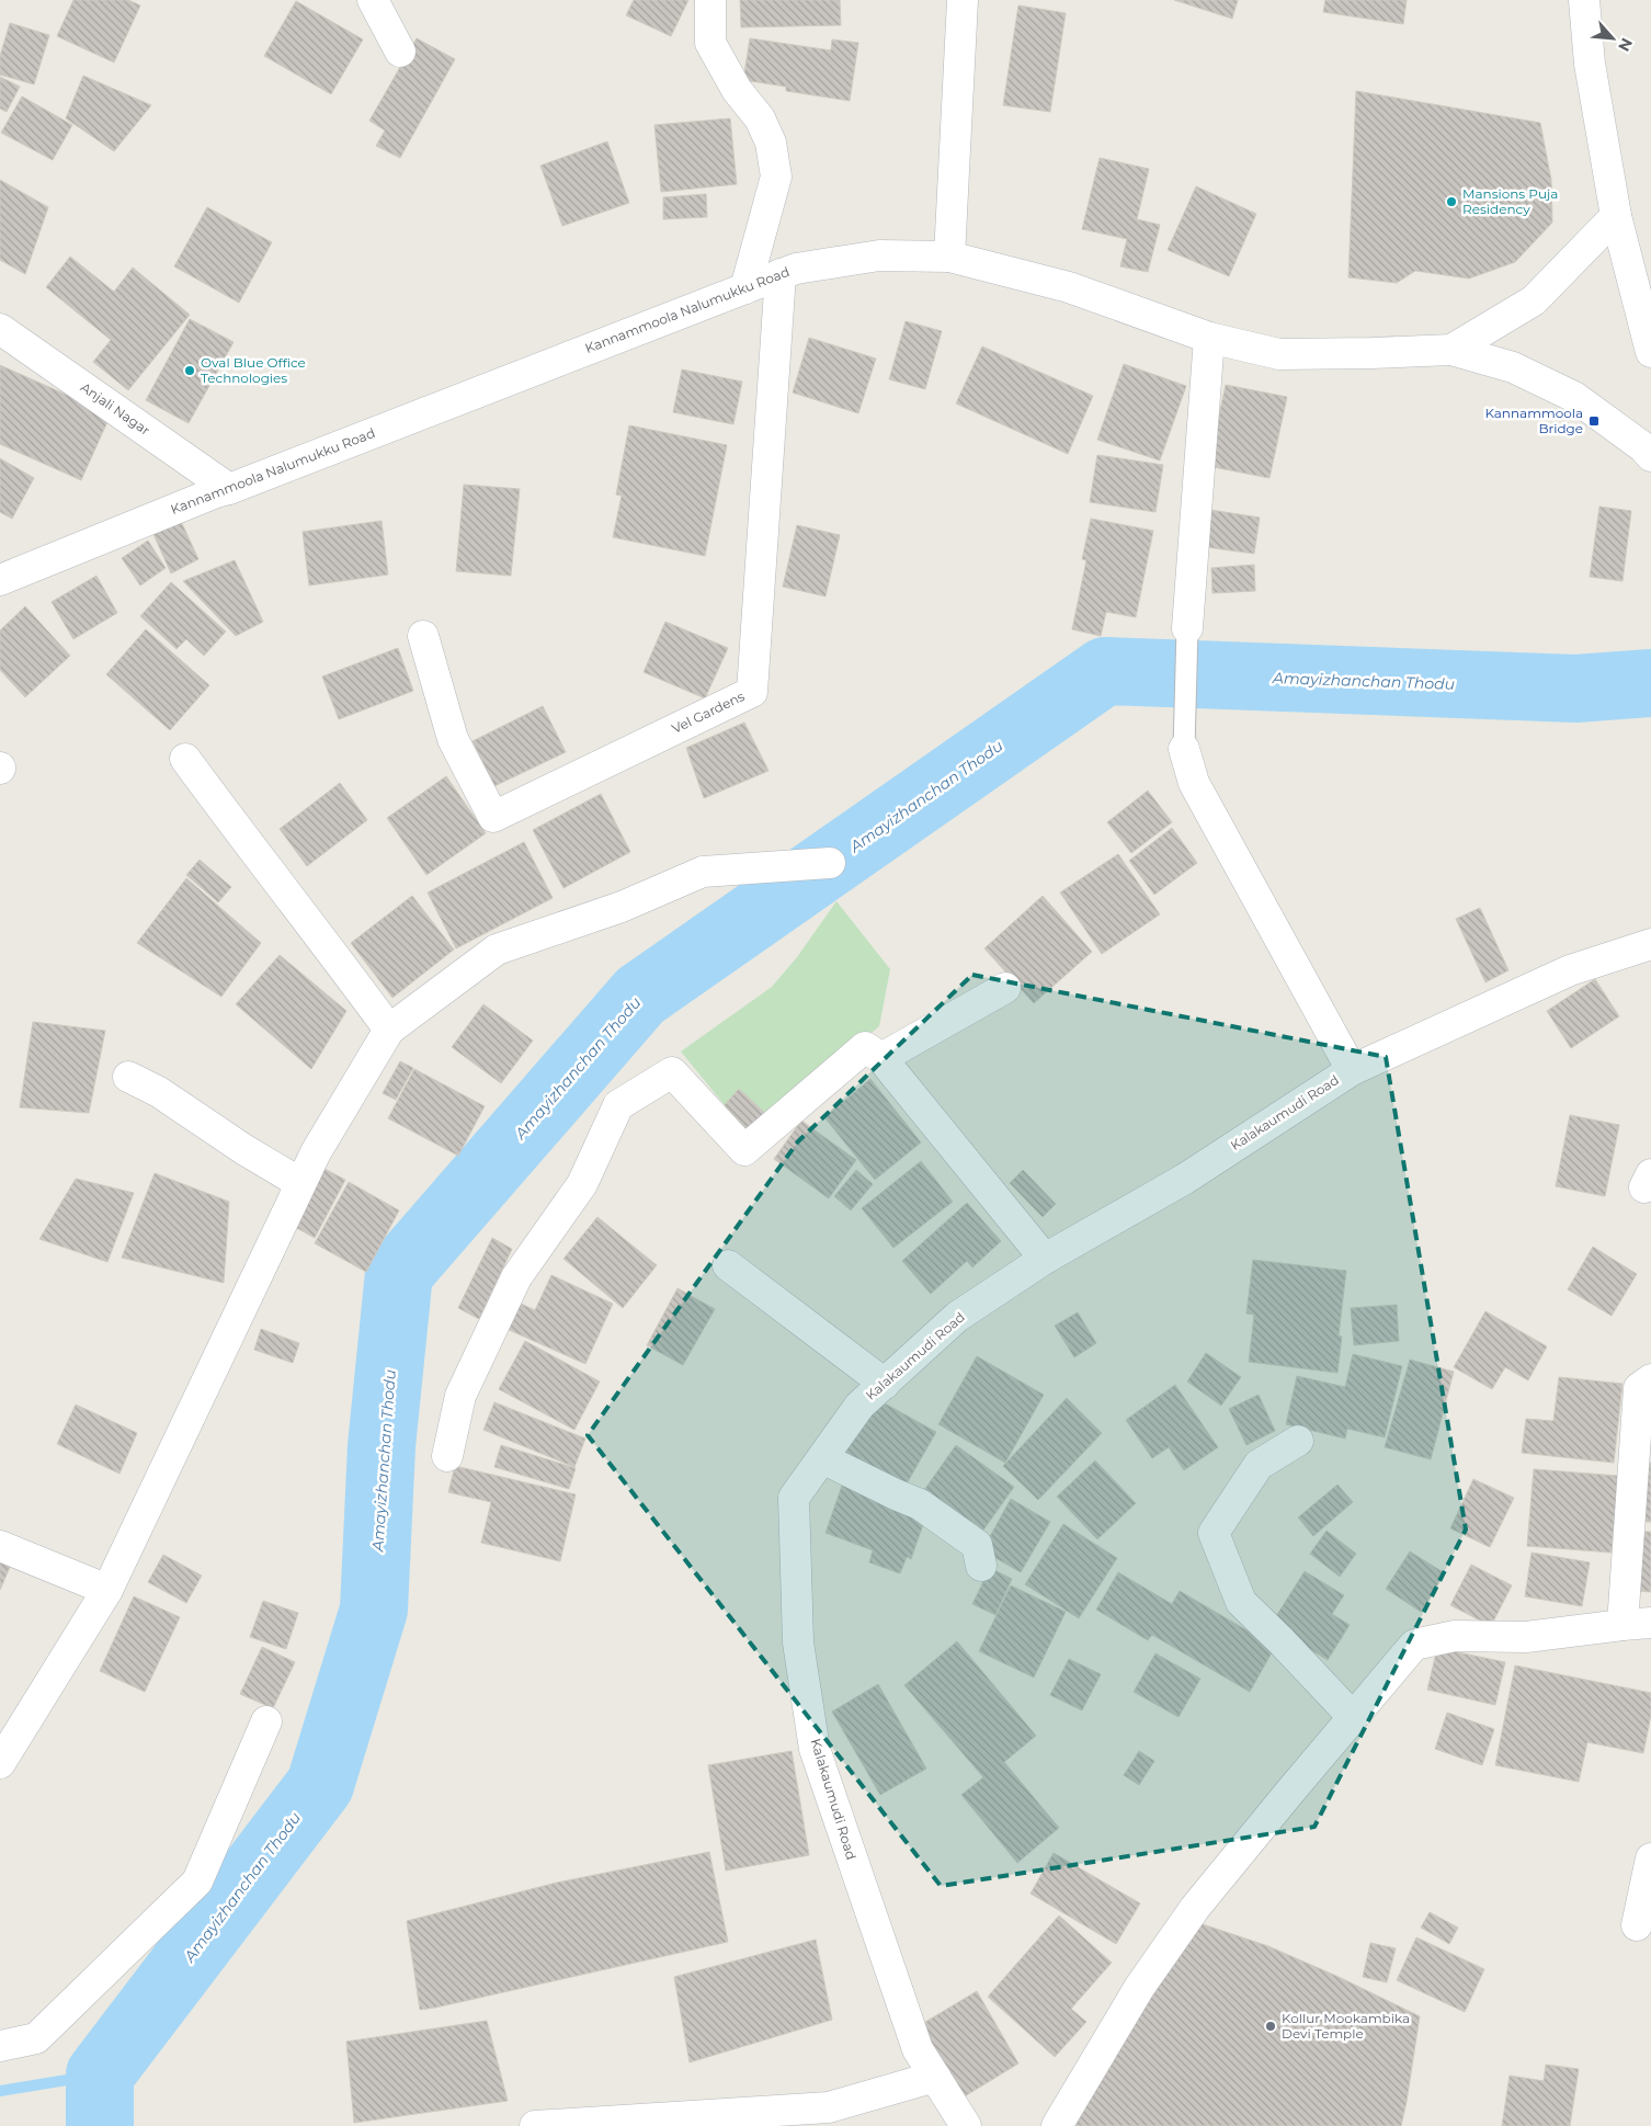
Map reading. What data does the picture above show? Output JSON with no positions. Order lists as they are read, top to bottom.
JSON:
{
  "streets": {
    "street": [
      "Kannammoola Nalumukku Road",
      "Anjali Nagar",
      "Vel Gardens",
      "Kalakaumudi Road"
    ]
  },
  "crossings": [
    ["Kannammoola Nalumukku Road", "Anjali Nagar"],
    ["Kannammoola Nalumukku Road", "Vel Gardens"]
  ],
  "water": ["Amayizhanchan Thodu"],
  "places": {
    "other": ["Mansions Puja Residency", "Oval Blue Office Technologies", "Kollur Mookambika Devi Temple"],
    "transit": ["Kannammoola Bridge"]
  },
  "north": "bottom right"
}
